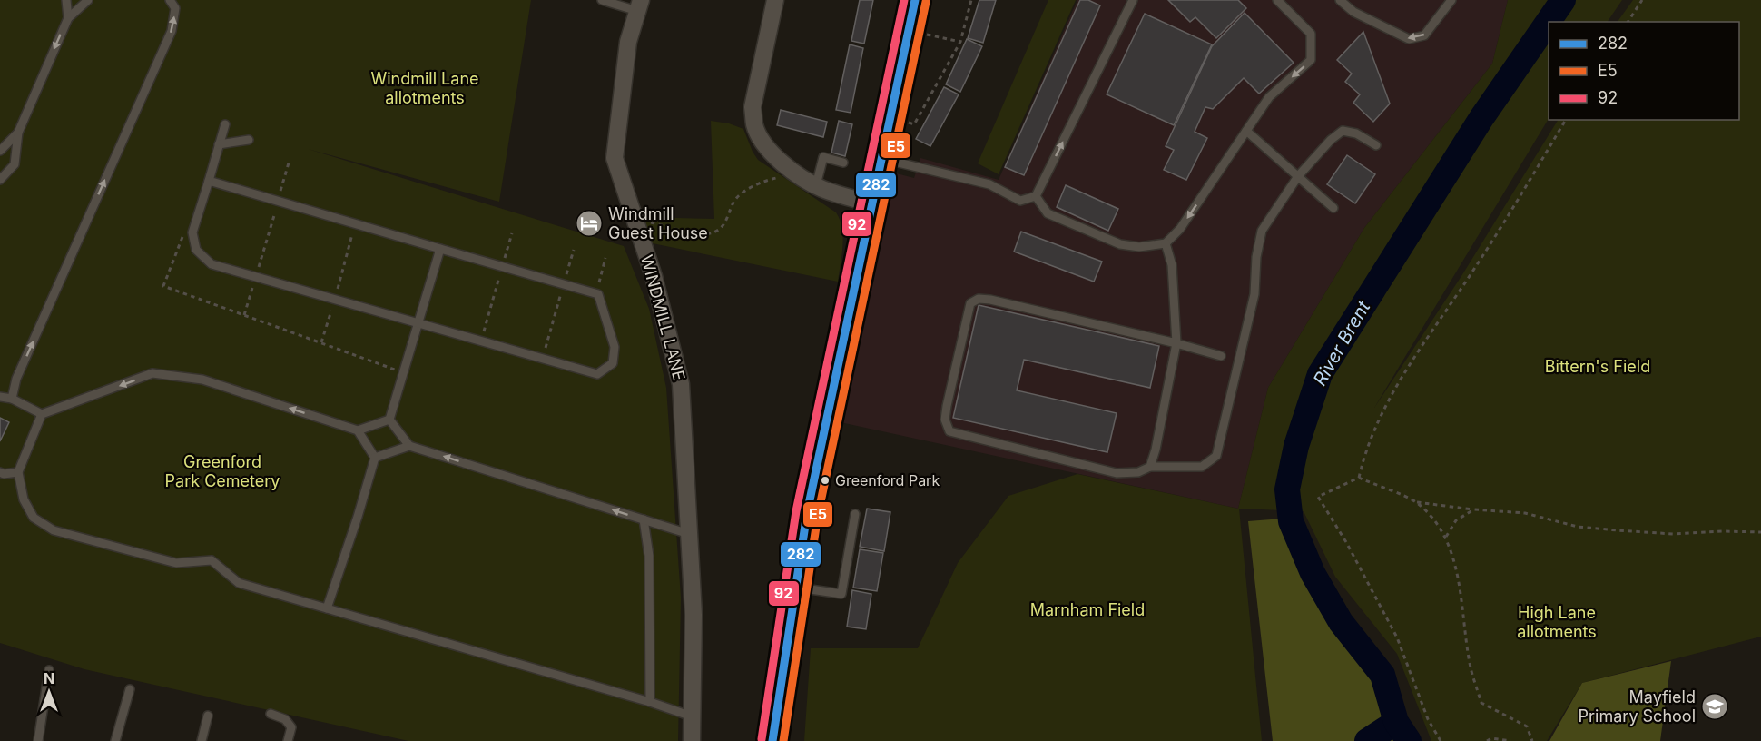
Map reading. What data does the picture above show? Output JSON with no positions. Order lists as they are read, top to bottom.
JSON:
{
  "streets": {
    "street": ["WINDMILL LANE"]
  },
  "water": ["River Brent"],
  "parks": [
    "Windmill Lane allotments",
    "Bittern's Field",
    "Greenford Park Cemetery",
    "Marnham Field",
    "High Lane allotments"
  ],
  "places": {
    "hotel": ["Windmill Guest House"],
    "other": ["Greenford Park"],
    "school or university": ["Mayfield Primary School"]
  },
  "lines": ["transit line 282", "transit line 92", "transit line E5"],
  "legend": ["282", "E5", "92"],
  "north": "top"
}
